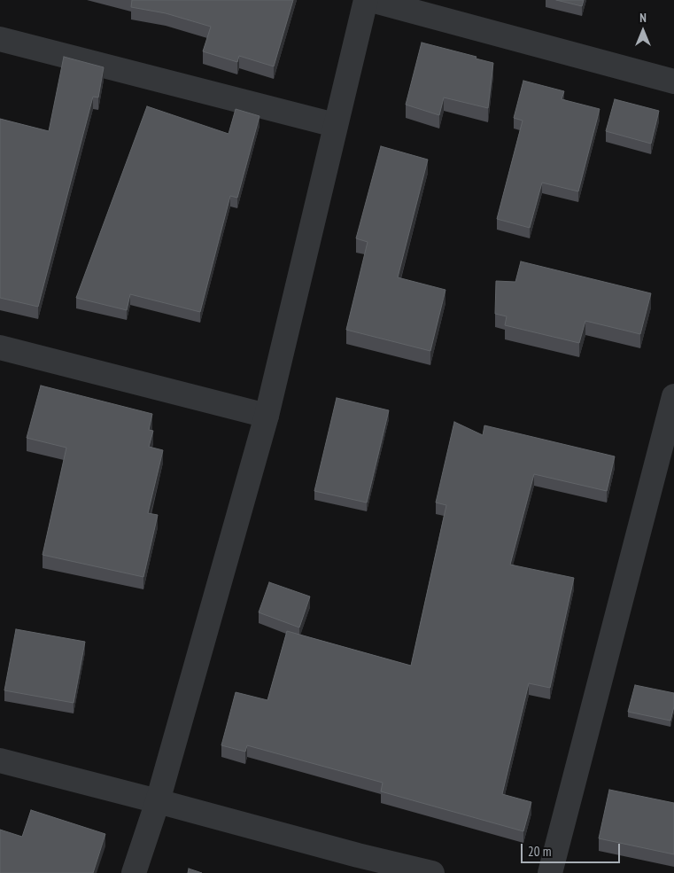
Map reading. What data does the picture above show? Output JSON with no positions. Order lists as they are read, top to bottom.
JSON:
{
  "scale_bar": "20 m",
  "north": "top"
}
